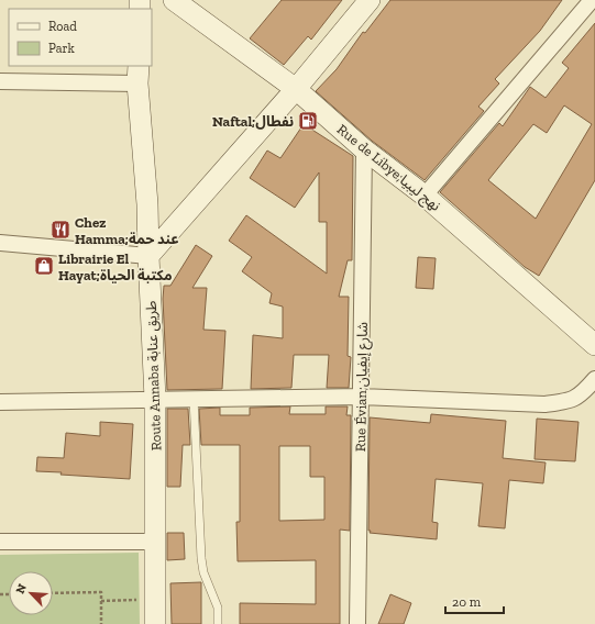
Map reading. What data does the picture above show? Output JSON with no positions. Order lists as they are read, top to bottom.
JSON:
{
  "streets": {
    "street": ["Rue de Libye;نهج ليبيا", "Route Annaba طريق عنابة", "Rue Évian;شارع إيفيان"]
  },
  "crossings": [
    ["Rue de Libye;نهج ليبيا", "Rue Évian;شارع إيفيان"]
  ],
  "places": {
    "fuel station": ["Naftal;نفطال"],
    "restaurant": ["Chez Hamma;عند حمة"],
    "shop": ["Librairie El Hayat;مكتبة الحياة"]
  },
  "legend": ["Road", "Park"],
  "scale_bar": "20 m",
  "north": "top left"
}
